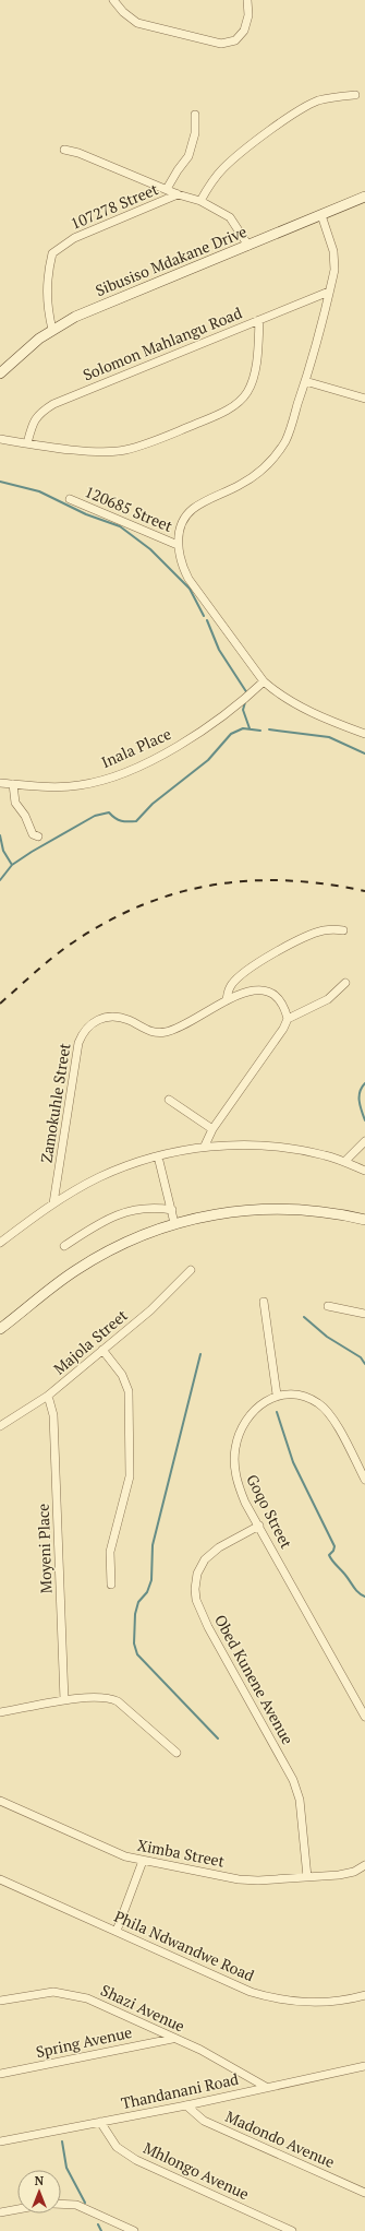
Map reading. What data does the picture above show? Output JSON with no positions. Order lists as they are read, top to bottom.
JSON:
{
  "streets": {
    "street": [
      "107278 Street",
      "Sibusiso Mdakane Drive",
      "Solomon Mahlangu Road",
      "120685 Street",
      "Inala Place",
      "Zamokuhle Street",
      "Majola Street",
      "Goqo Street",
      "Moyeni Place",
      "Obed Kunene Avenue",
      "Ximba Street",
      "Phila Ndwandwe Road",
      "Shazi Avenue",
      "Spring Avenue",
      "Thandanani Road",
      "Madondo Avenue",
      "Mhlongo Avenue"
    ]
  },
  "crossings": [
    ["107278 Street", "Sibusiso Mdakane Drive"],
    ["Majola Street", "Moyeni Place"],
    ["Goqo Street", "Obed Kunene Avenue"],
    ["Obed Kunene Avenue", "Ximba Street"],
    ["Shazi Avenue", "Spring Avenue"],
    ["Shazi Avenue", "Thandanani Road"],
    ["Thandanani Road", "Madondo Avenue"],
    ["Thandanani Road", "Mhlongo Avenue"]
  ],
  "north": "top"
}
